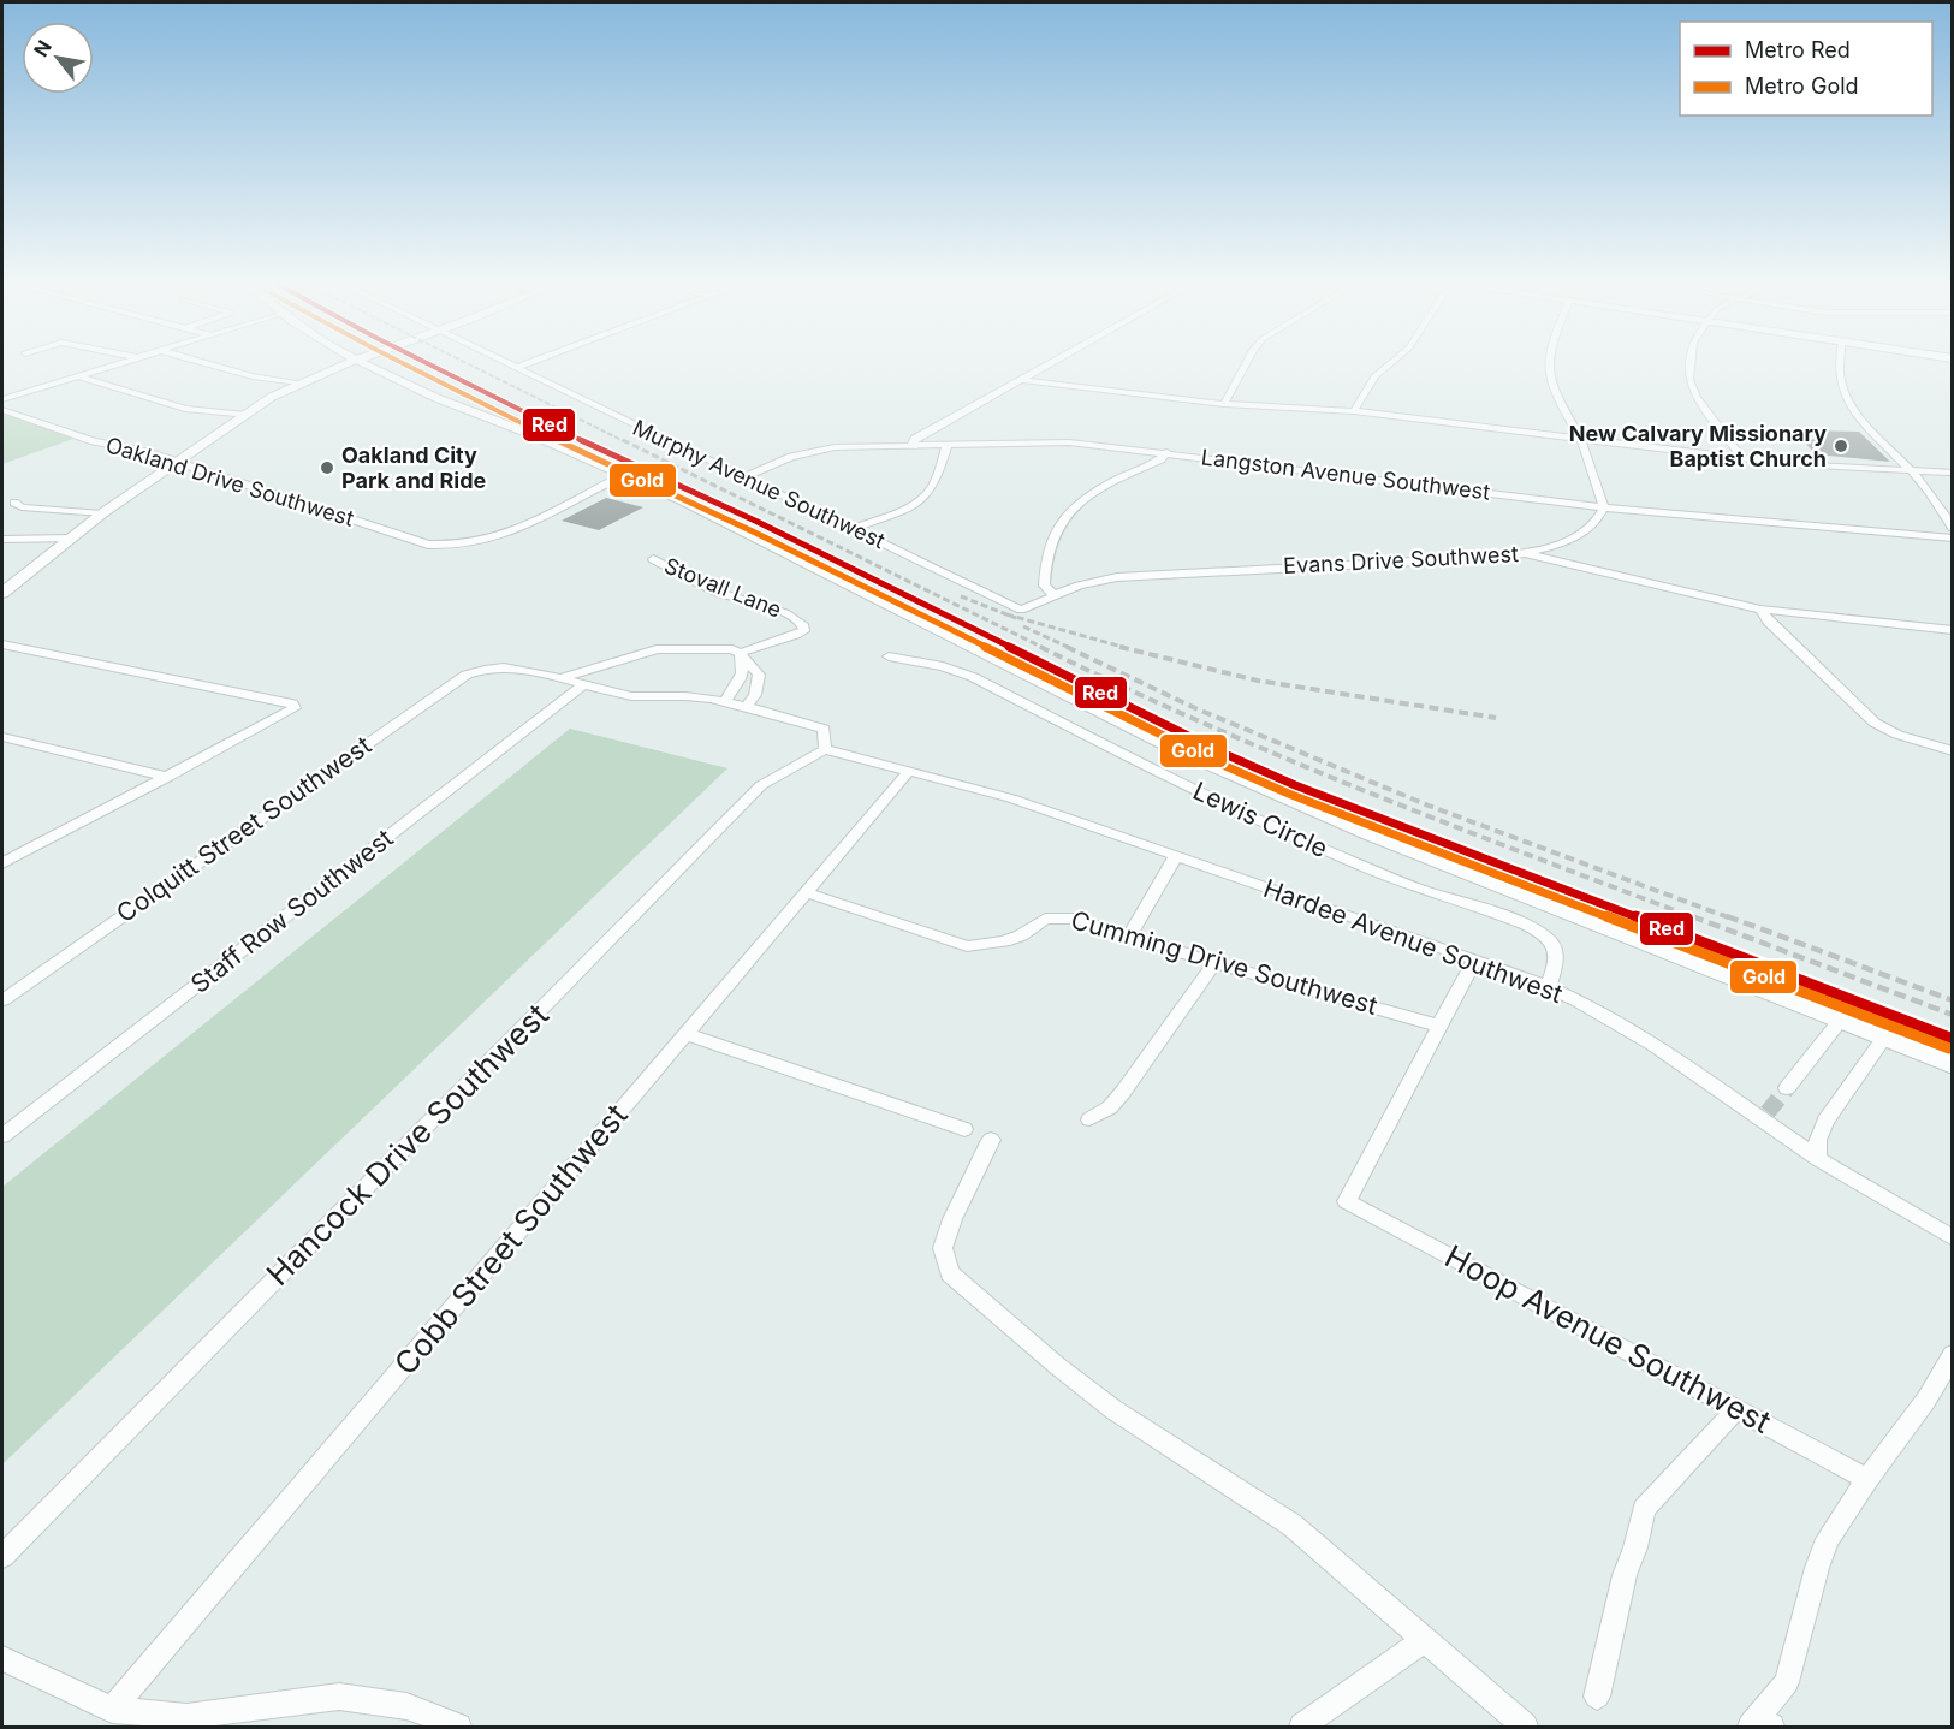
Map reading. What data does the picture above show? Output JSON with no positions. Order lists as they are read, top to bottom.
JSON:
{
  "streets": {
    "street": [
      "Langston Avenue Southwest",
      "Oakland Drive Southwest",
      "Murphy Avenue Southwest",
      "Evans Drive Southwest",
      "Stovall Lane",
      "Lewis Circle",
      "Colquitt Street Southwest",
      "Staff Row Southwest",
      "Hardee Avenue Southwest",
      "Cumming Drive Southwest",
      "Hancock Drive Southwest",
      "Cobb Street Southwest",
      "Hoop Avenue Southwest"
    ]
  },
  "crossings": [
    ["Langston Avenue Southwest", "Murphy Avenue Southwest"],
    ["Murphy Avenue Southwest", "Evans Drive Southwest"],
    ["Lewis Circle", "Hardee Avenue Southwest"],
    ["Hardee Avenue Southwest", "Hancock Drive Southwest"],
    ["Hardee Avenue Southwest", "Cobb Street Southwest"],
    ["Cumming Drive Southwest", "Cobb Street Southwest"],
    ["Cumming Drive Southwest", "Hoop Avenue Southwest"]
  ],
  "places": ["New Calvary Missionary Baptist Church", "Oakland City Park and Ride"],
  "lines": ["metro line Red", "metro line Gold"],
  "legend": ["Metro Red", "Metro Gold"],
  "north": "top left"
}
